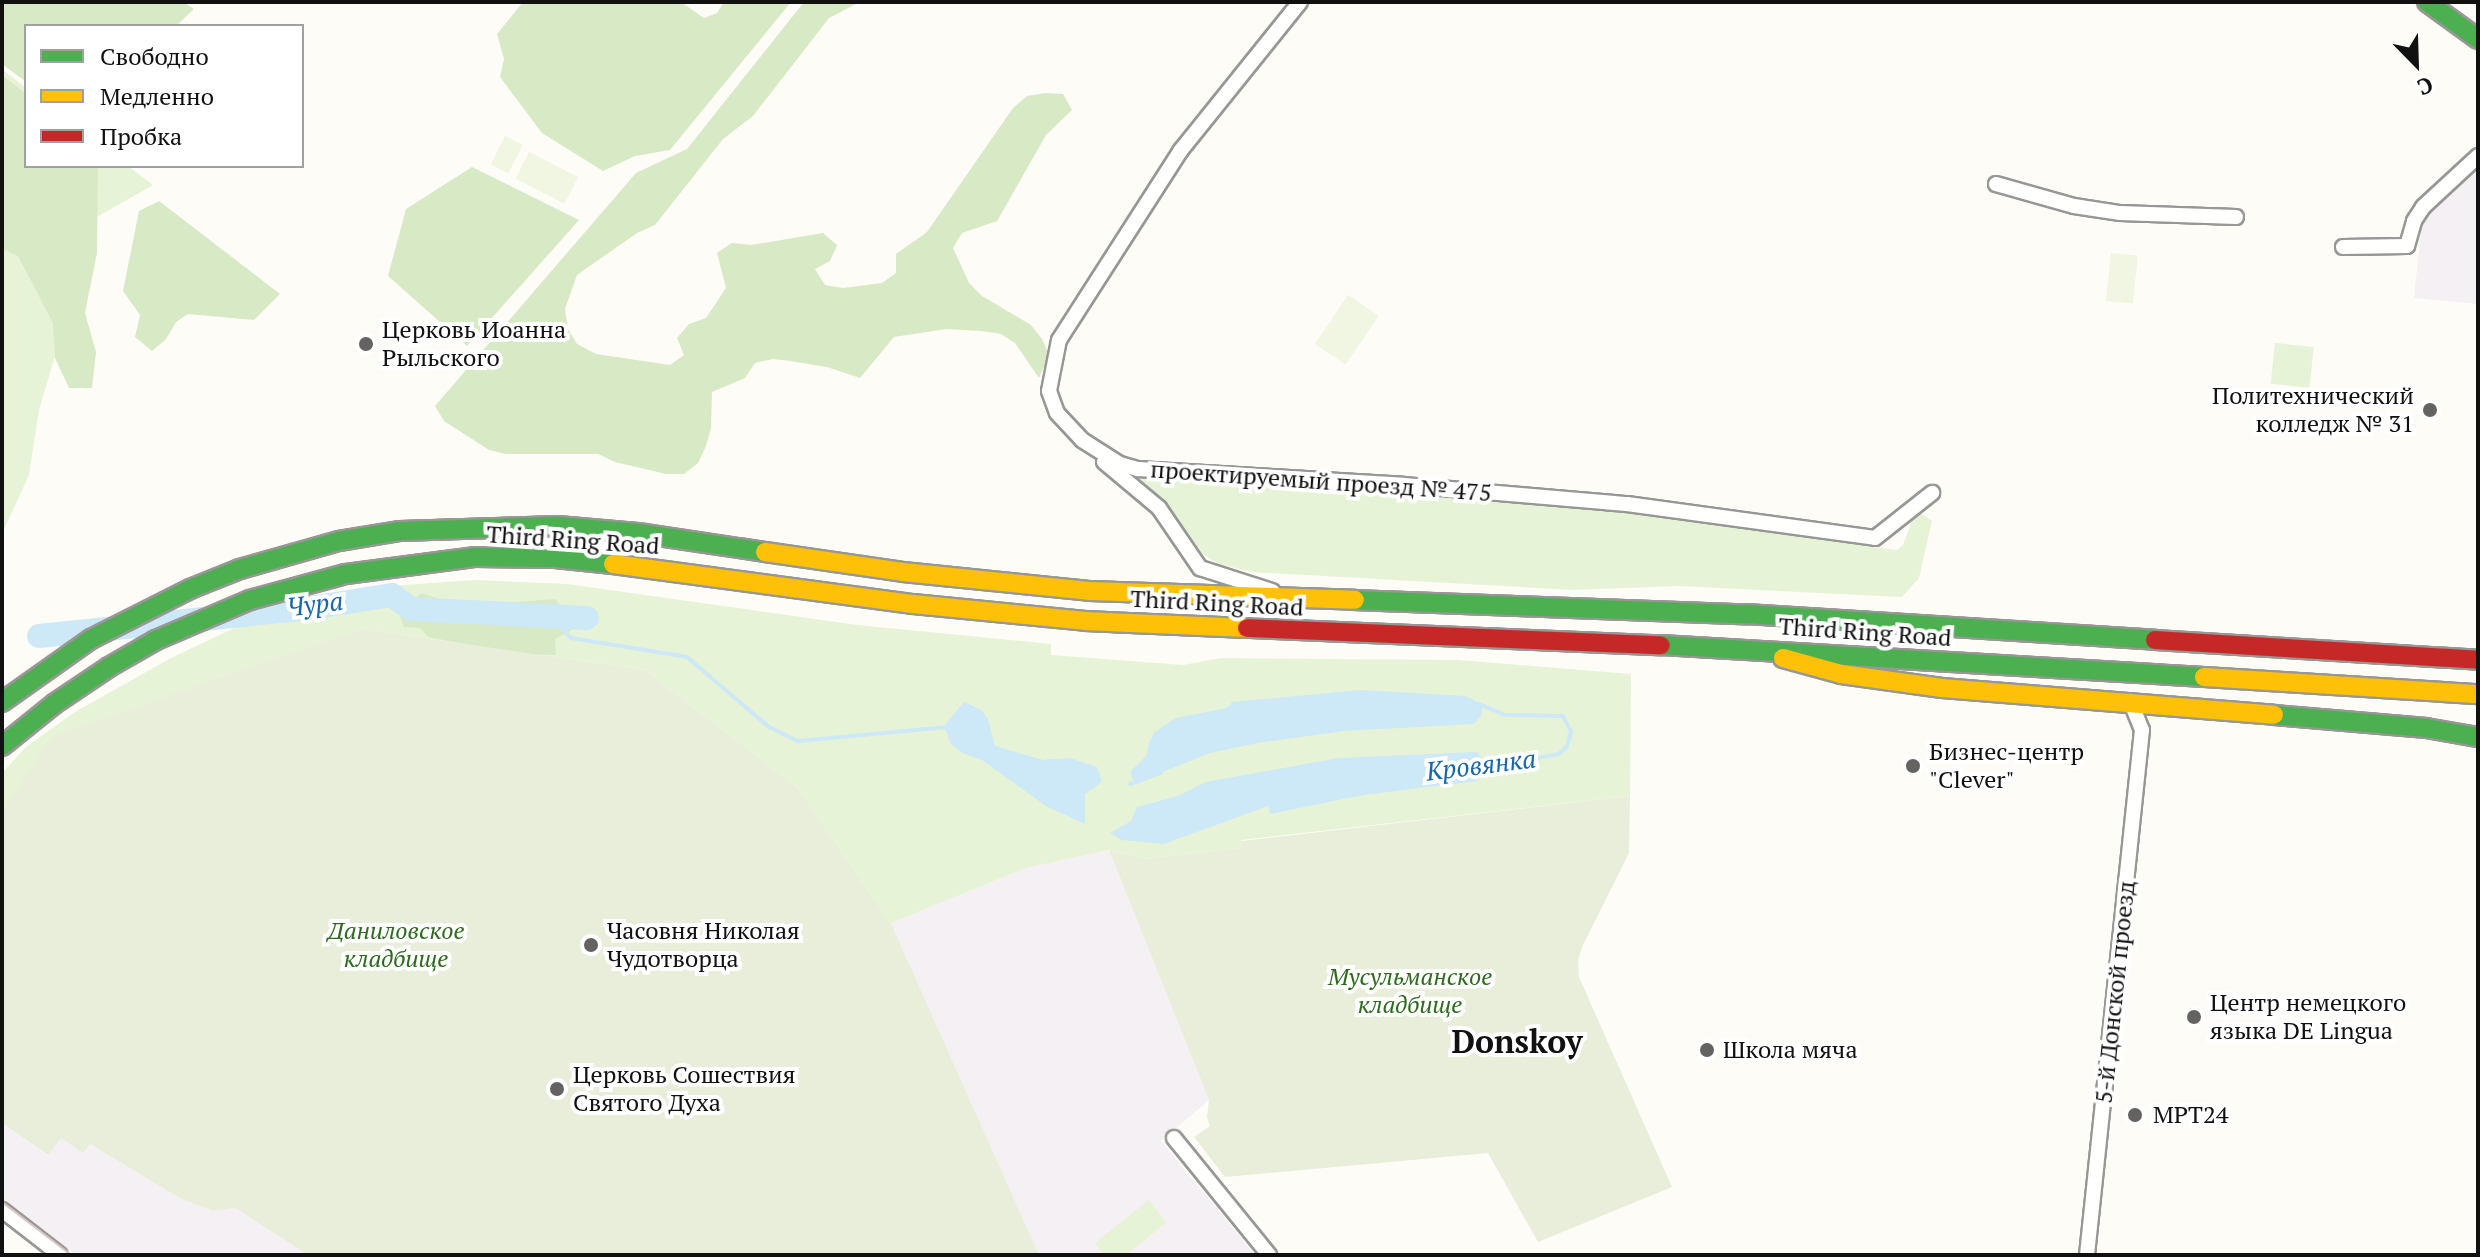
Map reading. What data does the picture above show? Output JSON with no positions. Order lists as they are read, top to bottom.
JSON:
{
  "streets": {
    "main road": ["Third Ring Road"],
    "street": ["проектируемый проезд № 475", "5-й Донской проезд"]
  },
  "districts": ["Donskoy"],
  "water": ["Чура", "Кровянка"],
  "parks": ["Даниловское кладбище", "Мусульманское кладбище"],
  "places": [
    "Церковь Иоанна Рыльского",
    "Политехнический колледж № 31",
    "Бизнес-центр \"Clever\"",
    "Часовня Николая Чудотворца",
    "Центр немецкого языка DE Lingua",
    "Школа мяча",
    "Церковь Сошествия Святого Духа",
    "МРТ24"
  ],
  "legend": ["Свободно", "Медленно", "Пробка"],
  "north": "bottom right"
}
